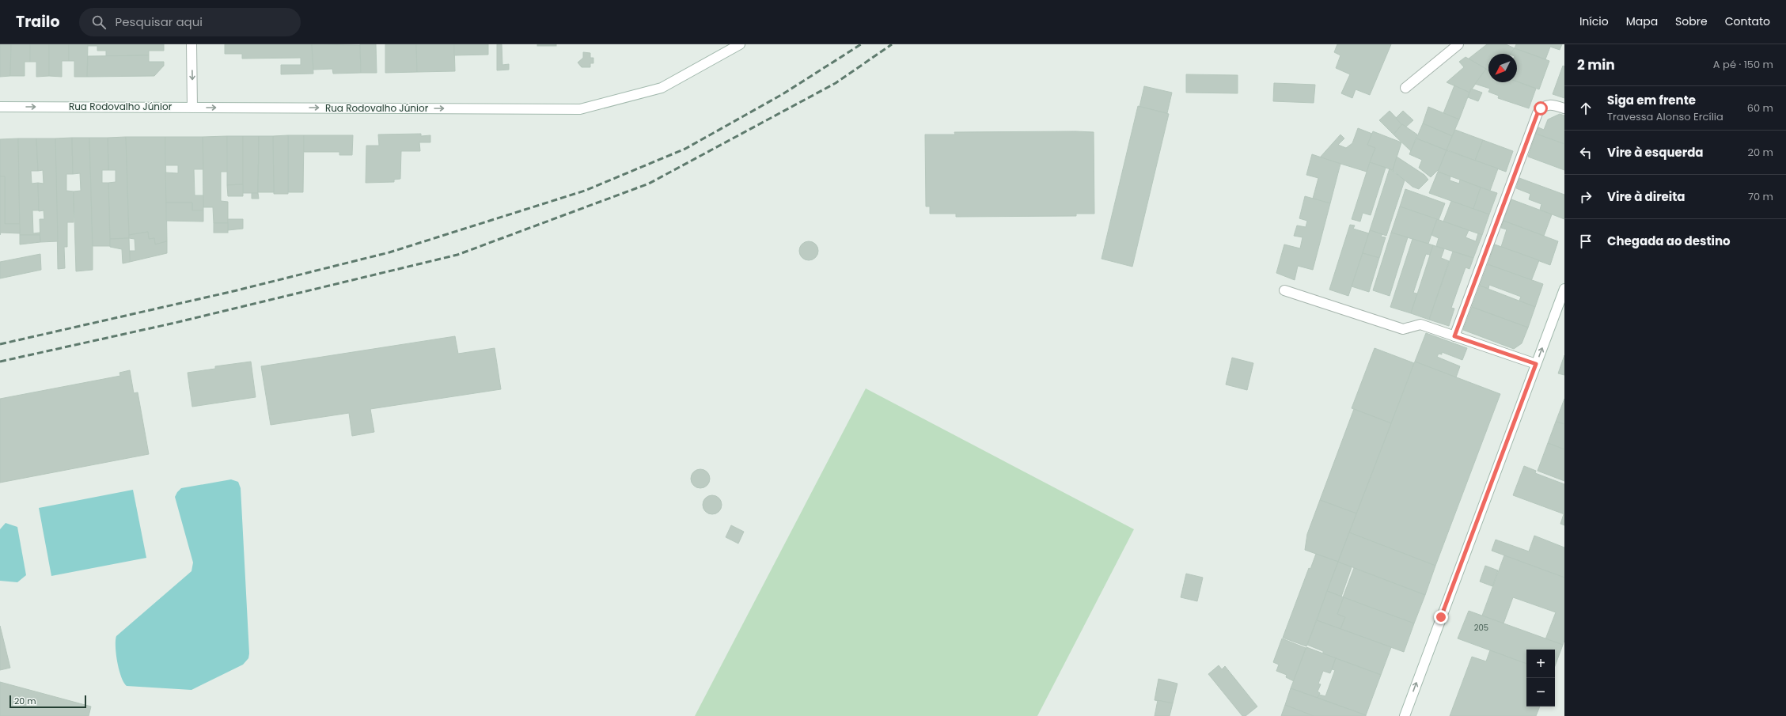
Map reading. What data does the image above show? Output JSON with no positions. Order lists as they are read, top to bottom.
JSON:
{
  "streets": {
    "street": ["Rua Rodovalho Júnior"]
  },
  "one_way": ["Rua Rodovalho Júnior"],
  "house_numbers": ["205"],
  "scale_bar": "20 m",
  "north": "bottom left",
  "page": {
    "header": "Trailo",
    "search": "Pesquisar aqui",
    "nav": [
      "Início",
      "Mapa",
      "Sobre",
      "Contato"
    ],
    "heading": ["2 min", "A pé · 150 m"],
    "list": [
      ["Siga em frente", "Travessa Alonso Ercília", "60 m"],
      ["Vire à esquerda", "20 m"],
      ["Vire à direita", "70 m"],
      "Chegada ao destino"
    ],
    "map_buttons": ["+", "−"],
    "scale": "20 m"
  }
}
